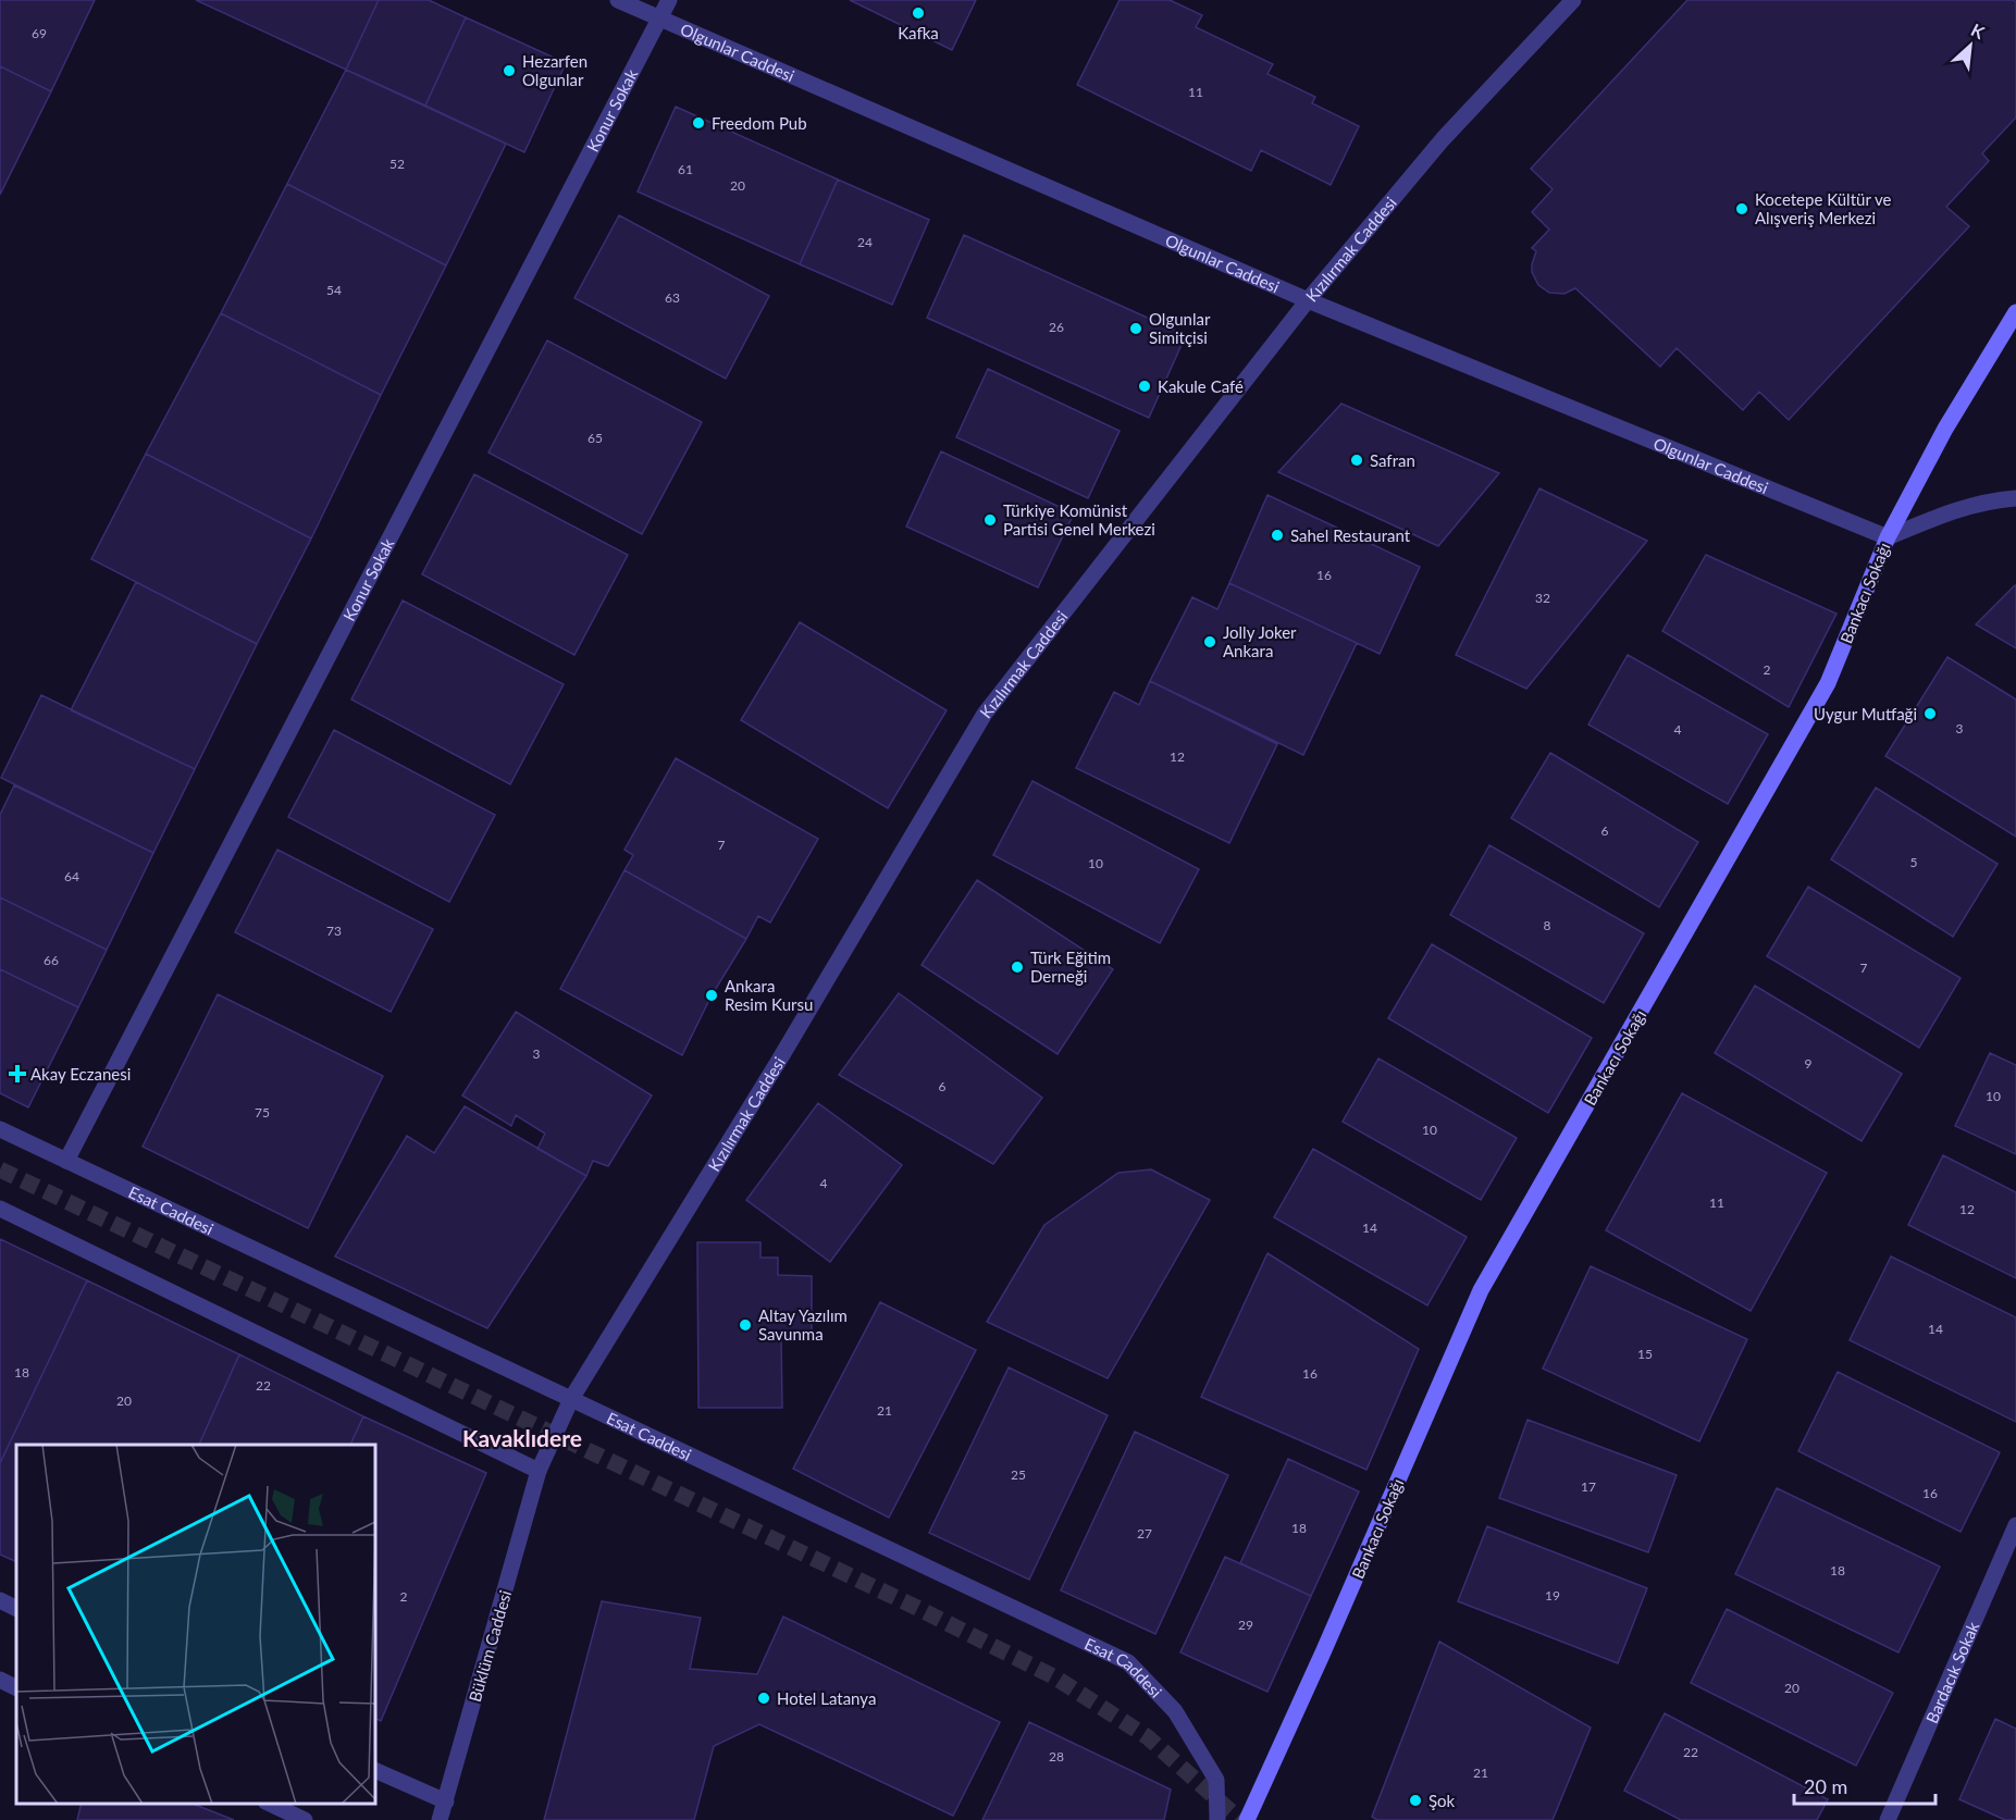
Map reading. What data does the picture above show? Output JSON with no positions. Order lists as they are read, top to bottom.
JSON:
{
  "streets": {
    "main road": ["Bankacı Sokağı"],
    "street": [
      "Olgunlar Caddesi",
      "Konur Sokak",
      "Kızılırmak Caddesi",
      "Esat Caddesi",
      "Büklüm Caddesi",
      "Bardacık Sokak"
    ]
  },
  "crossings": [
    ["Olgunlar Caddesi", "Konur Sokak"],
    ["Olgunlar Caddesi", "Kızılırmak Caddesi"],
    ["Olgunlar Caddesi", "Bankacı Sokağı"],
    ["Konur Sokak", "Esat Caddesi"],
    ["Kızılırmak Caddesi", "Esat Caddesi"],
    ["Kızılırmak Caddesi", "Büklüm Caddesi"]
  ],
  "districts": ["Kavaklıdere"],
  "places": {
    "other": [
      "Kafka",
      "Hezarfen Olgunlar",
      "Freedom Pub",
      "Kocetepe Kültür ve Alışveriş Merkezi",
      "Olgunlar Simitçisi",
      "Kakule Café",
      "Safran",
      "Türkiye Komünist Partisi Genel Merkezi",
      "Sahel Restaurant",
      "Jolly Joker Ankara",
      "Uygur Mutfaği",
      "Türk Eğitim Derneği",
      "Ankara Resim Kursu",
      "Altay Yazılım Savunma",
      "Hotel Latanya",
      "Şok"
    ],
    "health": ["Akay Eczanesi"]
  },
  "house_numbers": [
    "69",
    "11",
    "52",
    "61",
    "20",
    "24",
    "54",
    "63",
    "26",
    "65",
    "16",
    "32",
    "2",
    "3",
    "4",
    "12",
    "6",
    "7",
    "5",
    "10",
    "64",
    "8",
    "73",
    "66",
    "7",
    "3",
    "9",
    "6",
    "10",
    "75",
    "10",
    "4",
    "11",
    "12",
    "14",
    "14",
    "15",
    "18",
    "16",
    "22",
    "20",
    "21",
    "25",
    "17",
    "16",
    "18",
    "27",
    "18",
    "19",
    "2",
    "29",
    "20",
    "22",
    "28",
    "21"
  ],
  "scale_bar": "20 m",
  "north": "top right"
}
